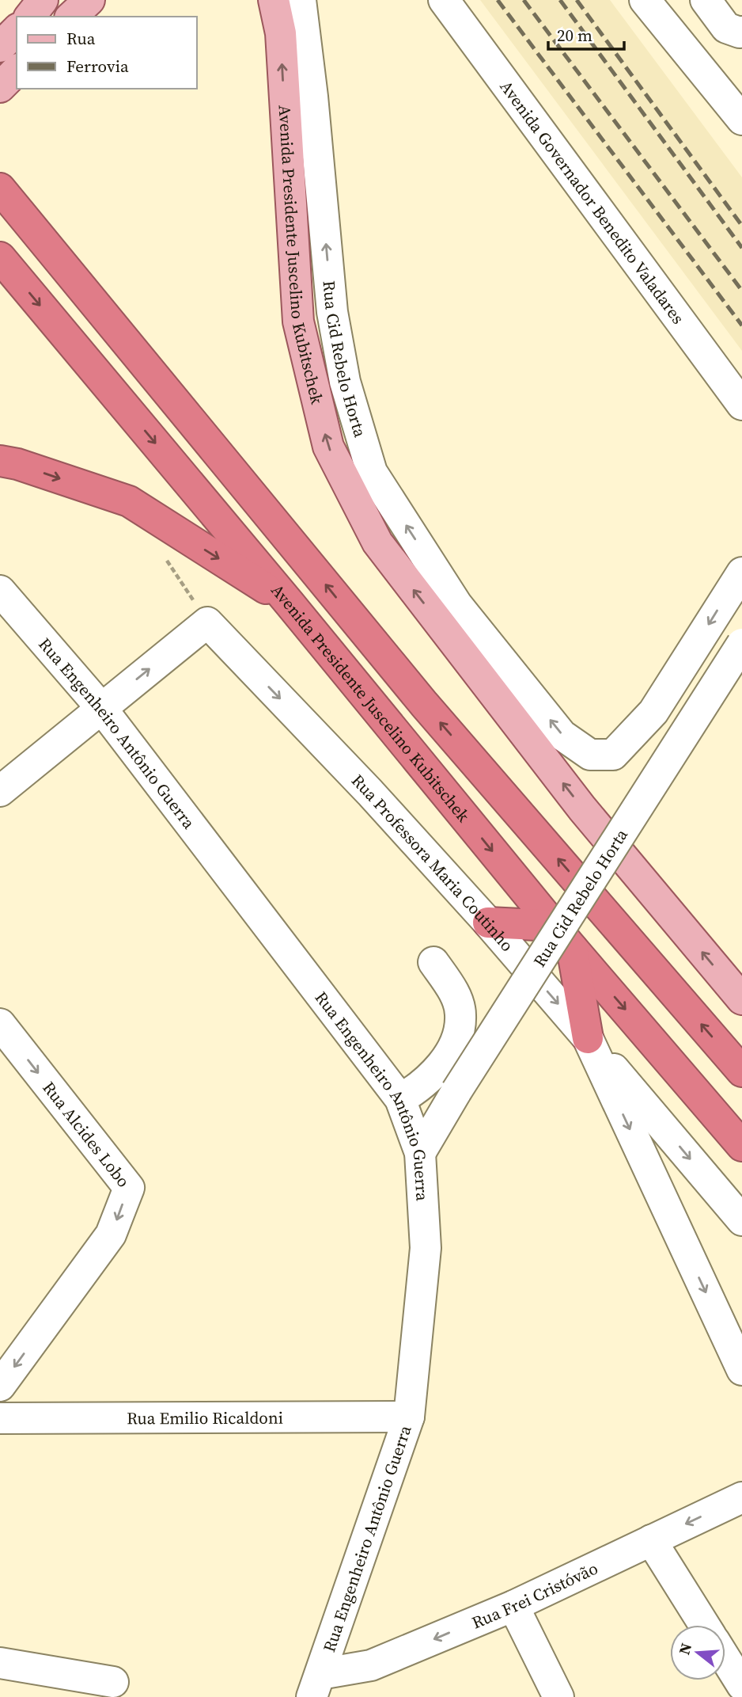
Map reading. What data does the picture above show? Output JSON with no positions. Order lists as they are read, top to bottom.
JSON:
{
  "streets": {
    "highway": ["Avenida Presidente Juscelino Kubitschek"],
    "street": [
      "Avenida Governador Benedito Valadares",
      "Rua Cid Rebelo Horta",
      "Rua Engenheiro Antônio Guerra",
      "Rua Professora Maria Coutinho",
      "Rua Alcides Lobo",
      "Rua Emilio Ricaldoni",
      "Rua Frei Cristóvão"
    ]
  },
  "crossings": [
    ["Rua Cid Rebelo Horta", "Rua Engenheiro Antônio Guerra"],
    ["Rua Engenheiro Antônio Guerra", "Rua Professora Maria Coutinho"],
    ["Rua Engenheiro Antônio Guerra", "Rua Emilio Ricaldoni"],
    ["Rua Engenheiro Antônio Guerra", "Rua Frei Cristóvão"]
  ],
  "one_way": ["Rua Professora Maria Coutinho", "Rua Alcides Lobo", "Rua Frei Cristóvão"],
  "legend": ["Rua", "Ferrovia"],
  "scale_bar": "20 m",
  "north": "left"
}
